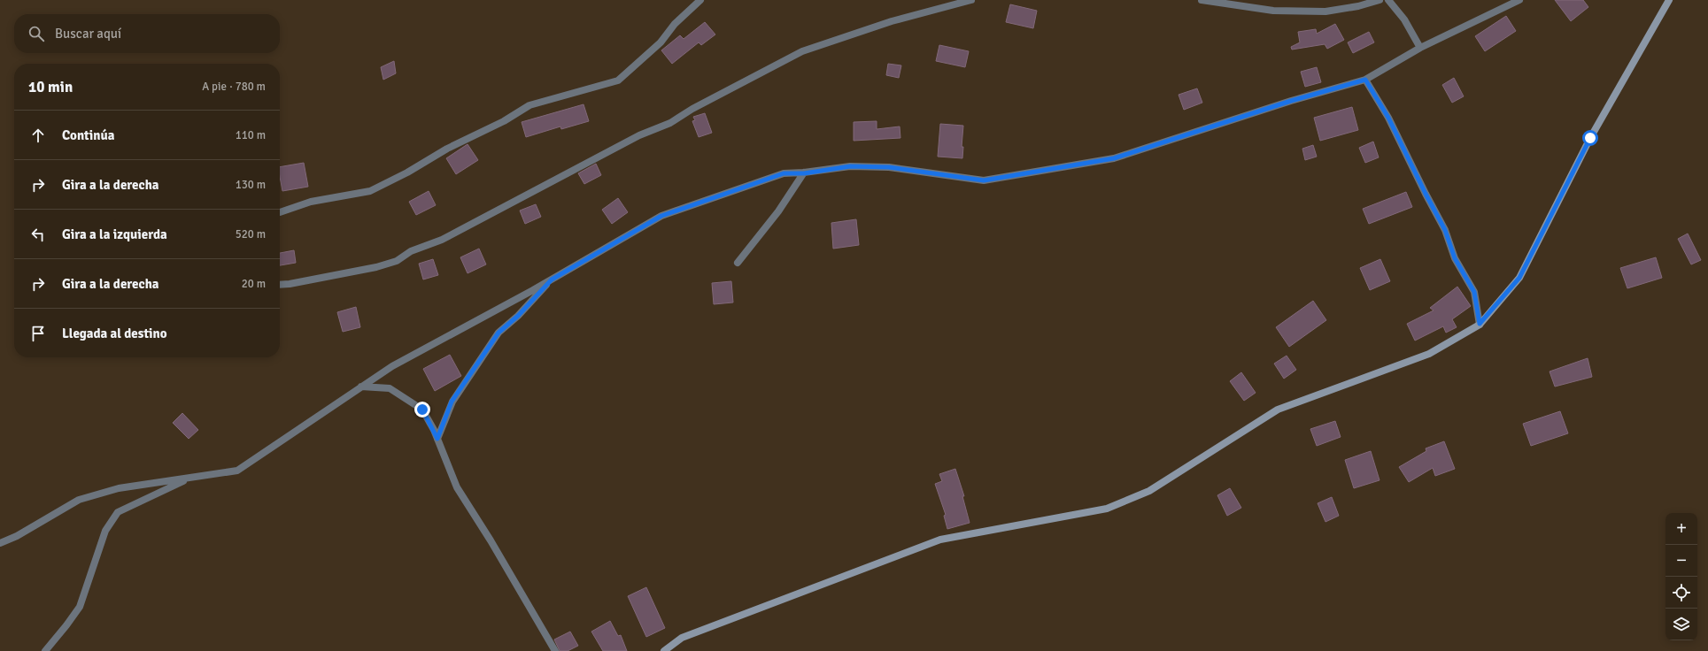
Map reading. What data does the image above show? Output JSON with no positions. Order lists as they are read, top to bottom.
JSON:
{
  "page": {
    "search": "Buscar aquí",
    "heading": ["10 min", "A pie · 780 m"],
    "list": [
      ["Continúa", "110 m"],
      ["Gira a la derecha", "130 m"],
      ["Gira a la izquierda", "520 m"],
      ["Gira a la derecha", "20 m"],
      "Llegada al destino"
    ],
    "map_buttons": ["+", "−"]
  }
}
